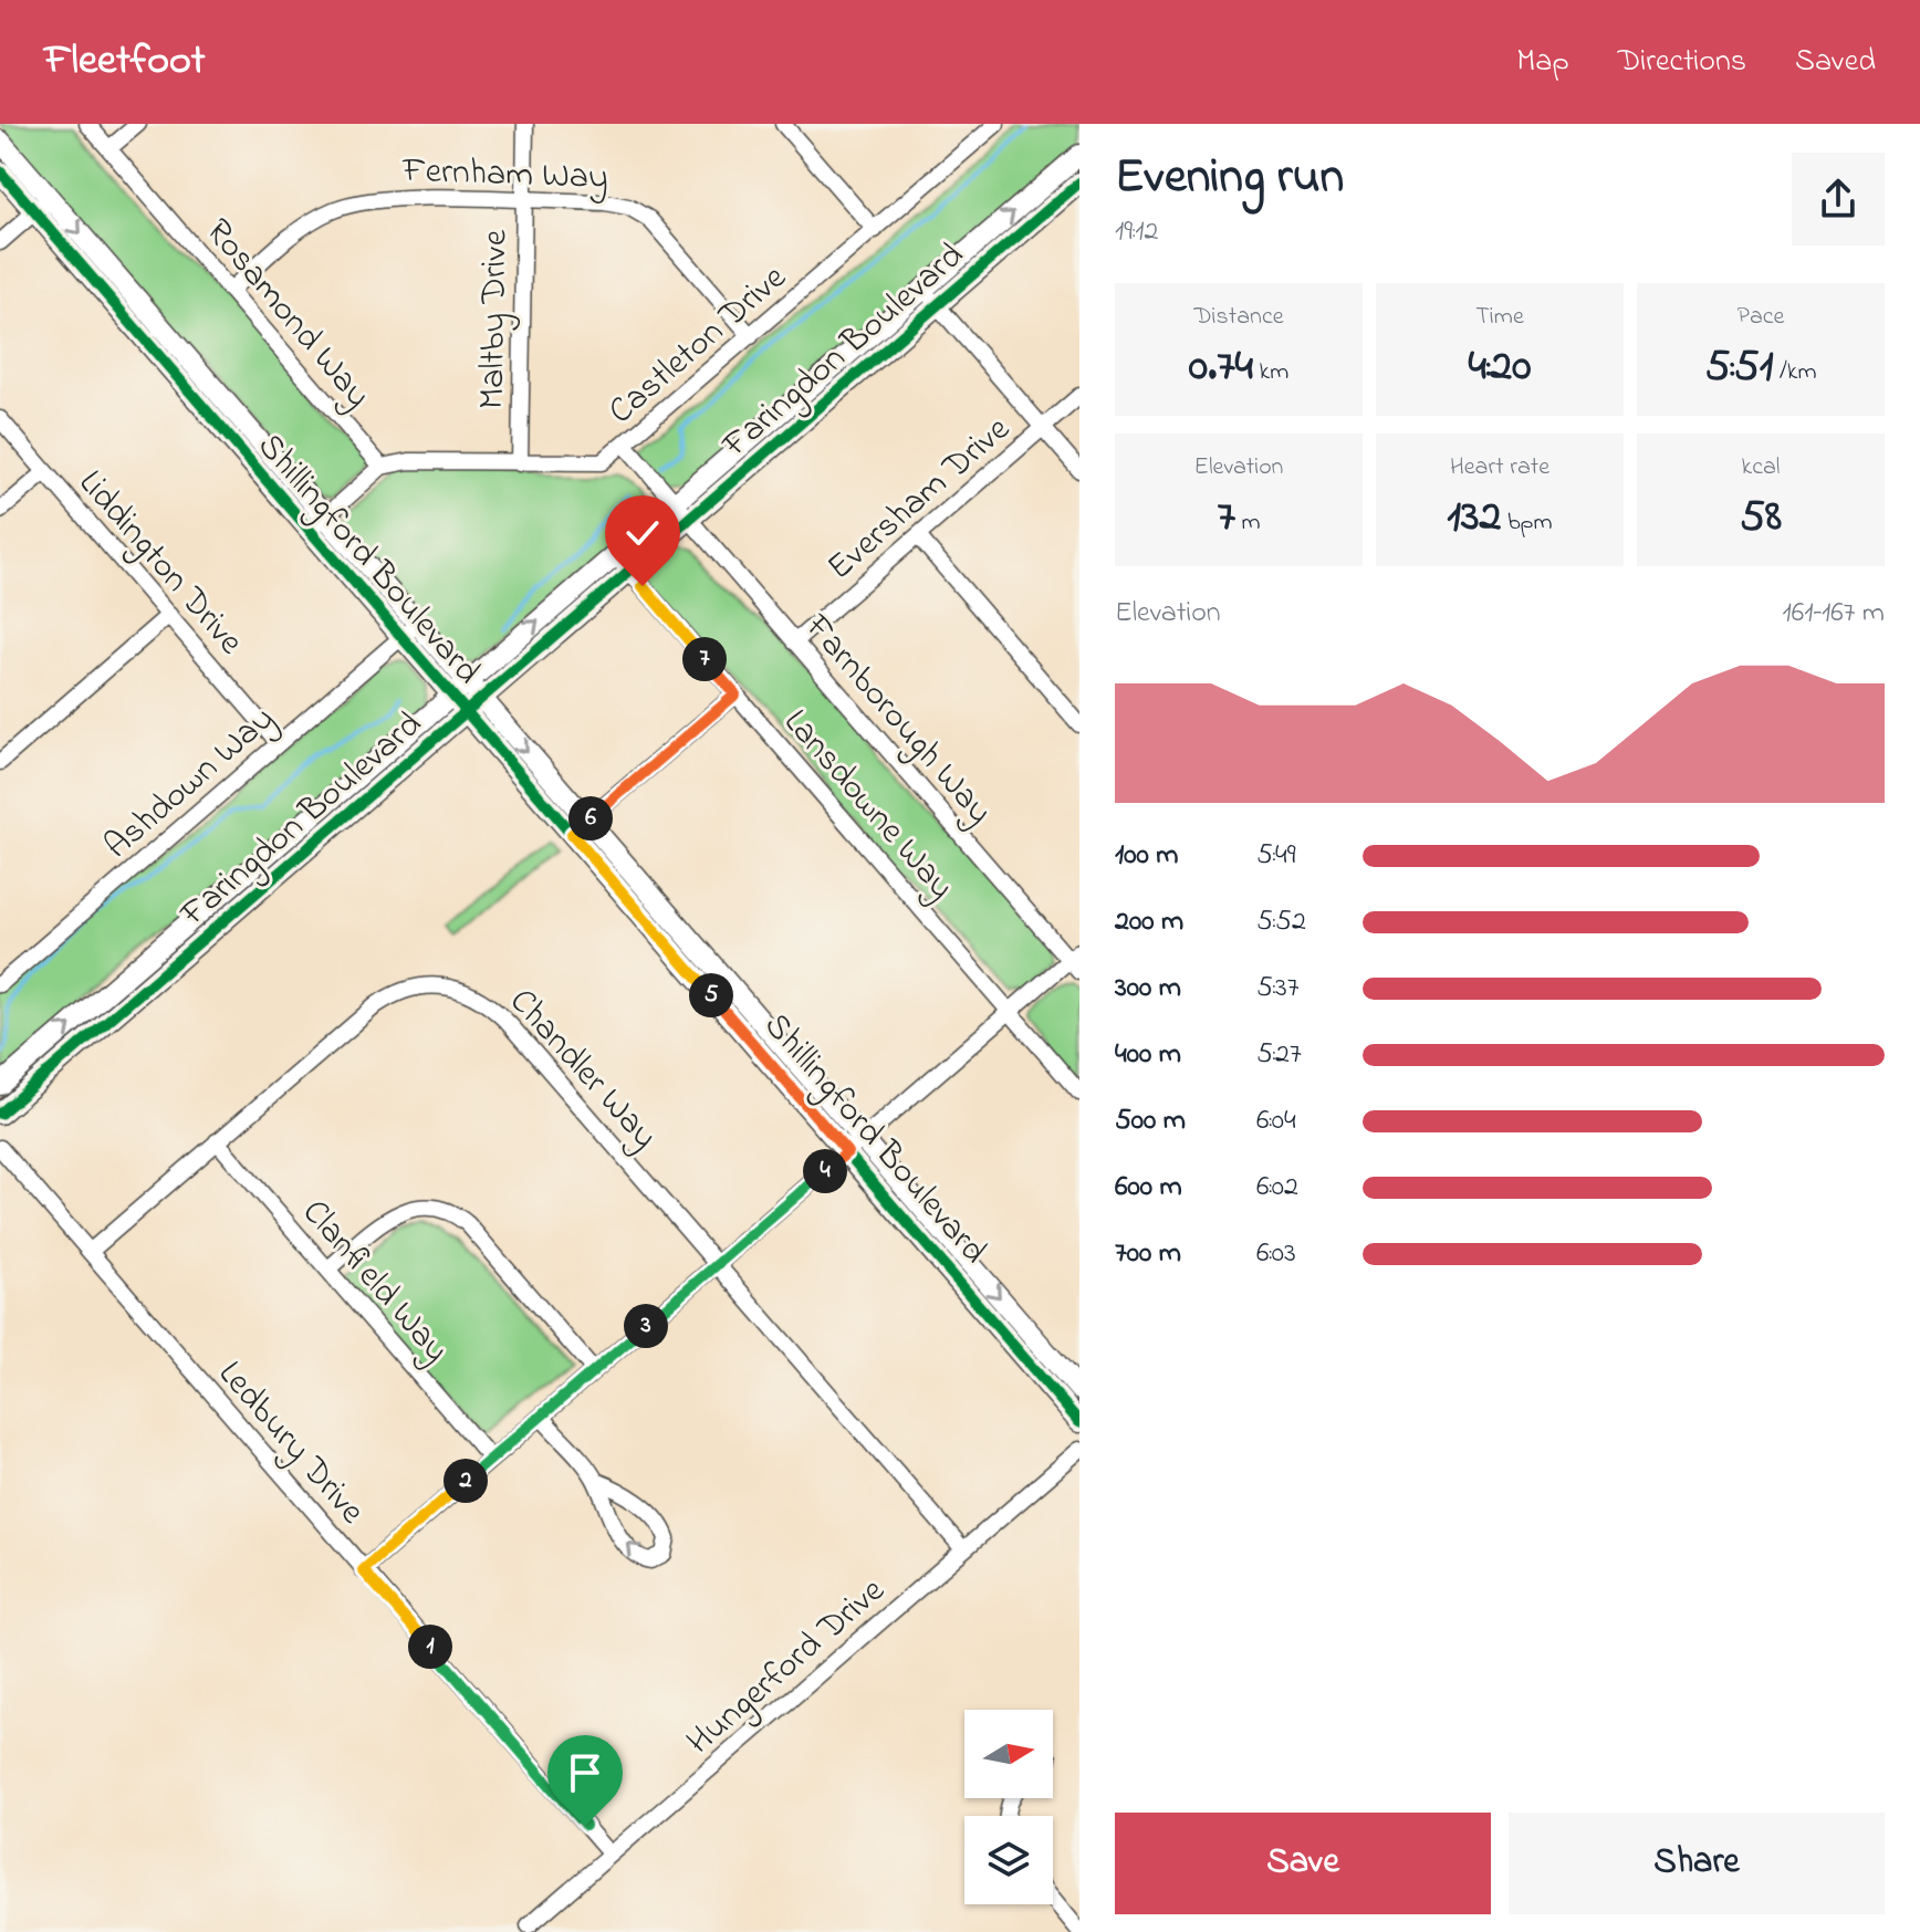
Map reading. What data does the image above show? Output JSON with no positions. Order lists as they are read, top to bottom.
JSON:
{
  "streets": {
    "street": [
      "Fernham Way",
      "Rosamond Way",
      "Maltby Drive",
      "Castleton Drive",
      "Faringdon Boulevard",
      "Eversham Drive",
      "Shillingford Boulevard",
      "Liddington Drive",
      "Farnborough Way",
      "Ashdown Way",
      "Lansdowne Way",
      "Chandler Way",
      "Clanfield Way",
      "Ledbury Drive",
      "Hungerford Drive"
    ]
  },
  "crossings": [
    ["Fernham Way", "Rosamond Way"],
    ["Fernham Way", "Maltby Drive"],
    ["Fernham Way", "Castleton Drive"],
    ["Rosamond Way", "Castleton Drive"],
    ["Maltby Drive", "Castleton Drive"],
    ["Castleton Drive", "Farnborough Way"],
    ["Faringdon Boulevard", "Shillingford Boulevard"],
    ["Faringdon Boulevard", "Farnborough Way"],
    ["Faringdon Boulevard", "Lansdowne Way"],
    ["Eversham Drive", "Farnborough Way"],
    ["Shillingford Boulevard", "Ashdown Way"],
    ["Liddington Drive", "Ashdown Way"],
    ["Chandler Way", "Clanfield Way"],
    ["Chandler Way", "Ledbury Drive"],
    ["Chandler Way", "Hungerford Drive"],
    ["Ledbury Drive", "Hungerford Drive"]
  ],
  "north": "right",
  "page": {
    "header": "Fleetfoot",
    "nav": ["Map", "Directions", "Saved"],
    "heading": ["Evening run", "19:12"],
    "stats": [
      ["Distance", "0.74 km"],
      ["Time", "4:20"],
      ["Pace", "5:51 /km"],
      ["Elevation", "7 m"],
      ["Heart rate", "132 bpm"],
      ["kcal", "58"]
    ],
    "chart": ["Elevation", "161–167 m"],
    "pins": [
      "7",
      "6",
      "5",
      "4",
      "3",
      "2",
      "1"
    ],
    "list": [
      {
        "name": "100 m",
        "note": "5:49"
      },
      {
        "name": "200 m",
        "note": "5:52"
      },
      {
        "name": "300 m",
        "note": "5:37"
      },
      {
        "name": "400 m",
        "note": "5:27"
      },
      {
        "name": "500 m",
        "note": "6:04"
      },
      {
        "name": "600 m",
        "note": "6:02"
      },
      {
        "name": "700 m",
        "note": "6:03"
      }
    ],
    "buttons": ["Save", "Share"]
  }
}
